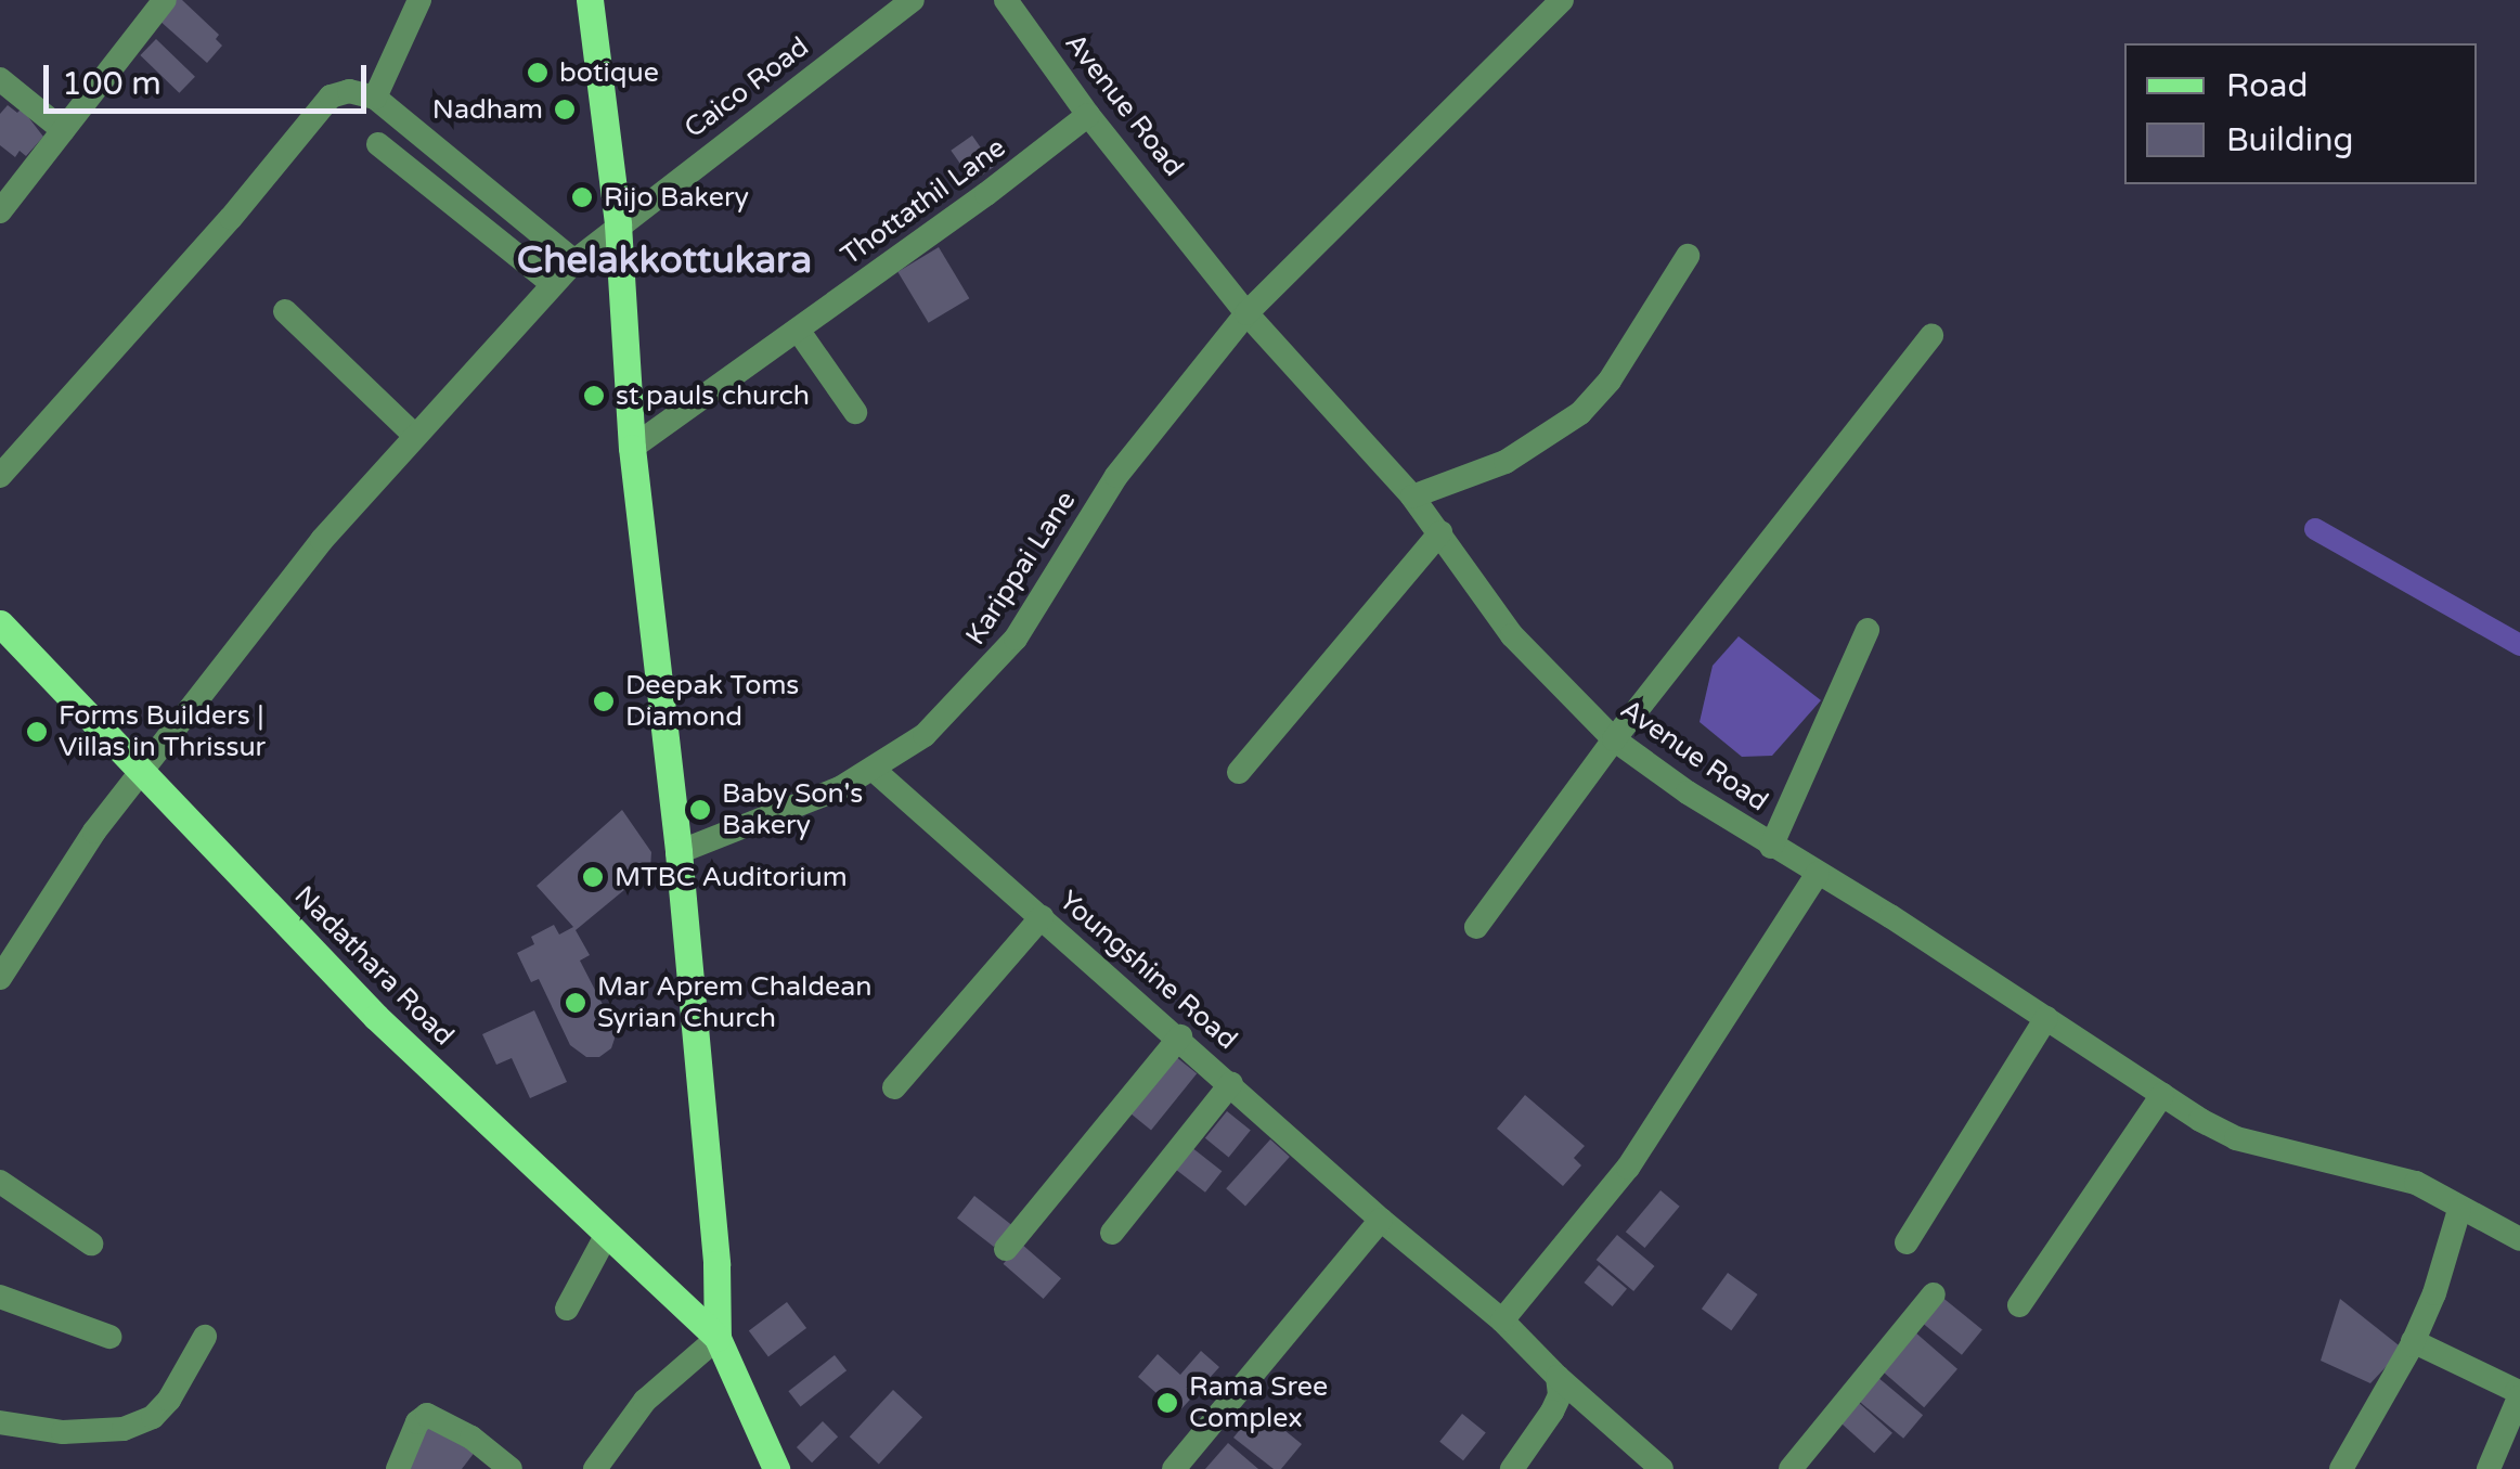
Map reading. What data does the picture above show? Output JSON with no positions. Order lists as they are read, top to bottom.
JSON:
{
  "streets": {
    "main road": ["Nadathara Road"],
    "street": [
      "Caico Road",
      "Avenue Road",
      "Thottathil Lane",
      "Karippai Lane",
      "Youngshine Road"
    ]
  },
  "crossings": [
    ["Caico Road", "Nadathara Road"],
    ["Avenue Road", "Thottathil Lane"],
    ["Avenue Road", "Karippai Lane"],
    ["Karippai Lane", "Youngshine Road"]
  ],
  "districts": ["Chelakkottukara"],
  "places": [
    "botique",
    "Nadham",
    "Rijo Bakery",
    "st pauls church",
    "Deepak Toms Diamond",
    "Forms Builders | Villas in Thrissur",
    "Baby Son's Bakery",
    "MTBC Auditorium",
    "Mar Aprem Chaldean Syrian Church",
    "Rama Sree Complex"
  ],
  "legend": ["Road", "Building"],
  "scale_bar": "100 m"
}
